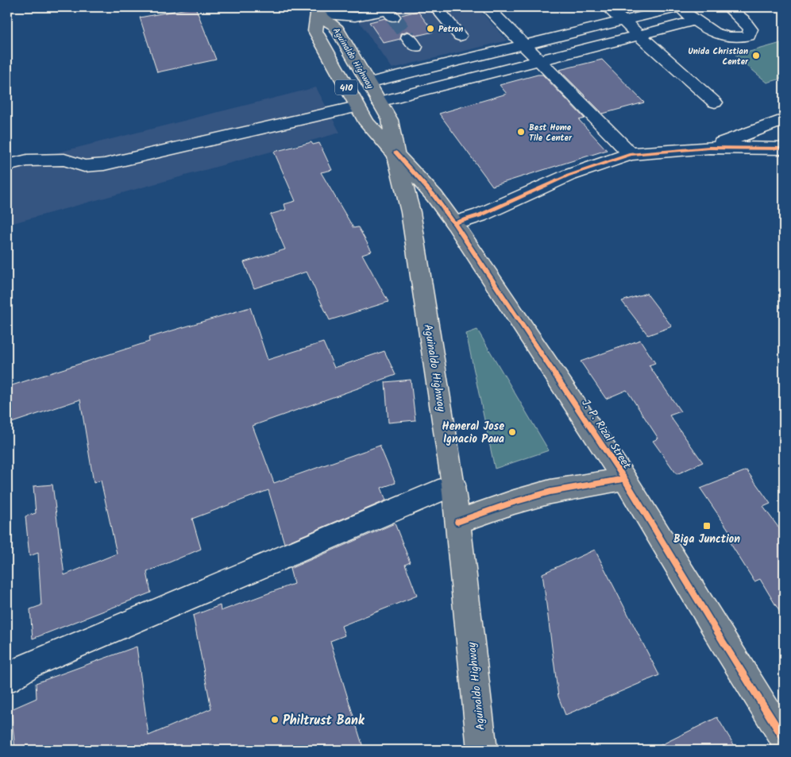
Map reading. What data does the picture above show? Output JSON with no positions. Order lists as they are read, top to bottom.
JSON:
{
  "streets": {
    "main road": ["Aguinaldo Highway", "410", "J. P. Rizal Street"]
  },
  "crossings": [
    ["Aguinaldo Highway", "J. P. Rizal Street"]
  ],
  "places": {
    "other": [
      "Petron",
      "Unida Christian Center",
      "Best Home Tile Center",
      "Heneral Jose Ignacio Paua",
      "Philtrust Bank"
    ],
    "transit": ["Biga Junction"]
  }
}
